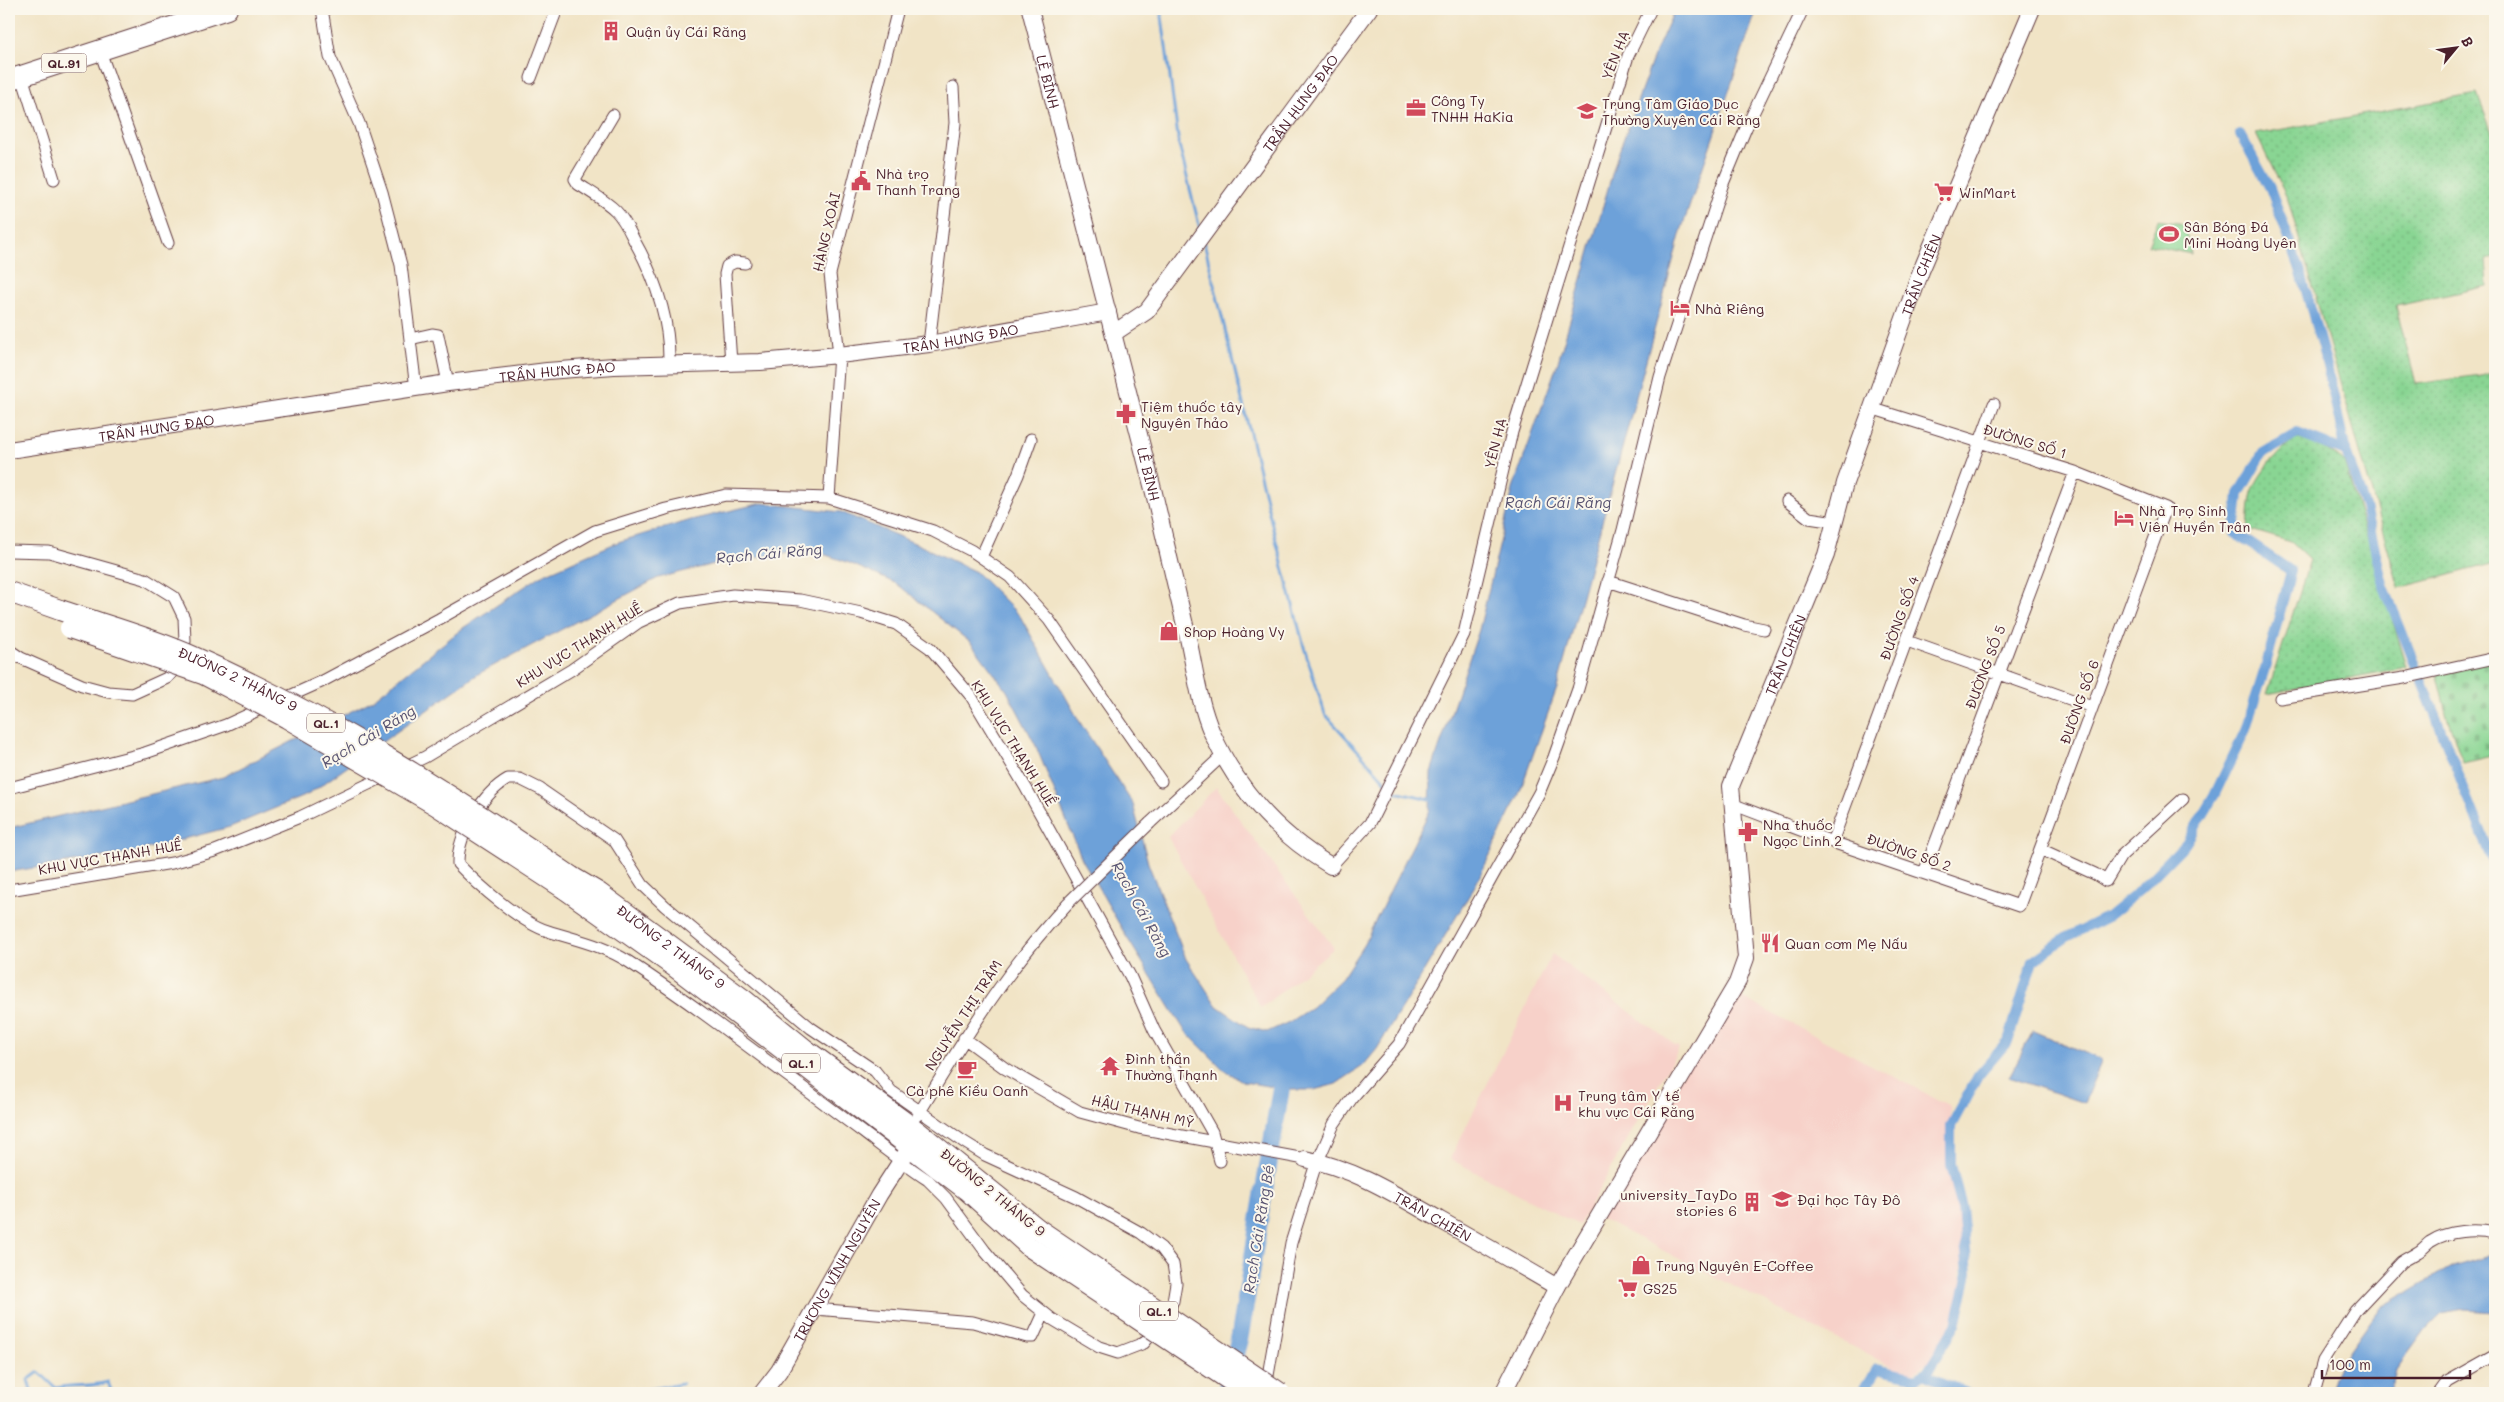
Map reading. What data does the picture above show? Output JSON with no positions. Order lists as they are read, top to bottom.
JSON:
{
  "streets": {
    "highway": ["QL.91", "ĐƯỜNG 2 THÁNG 9", "QL.1"],
    "street": [
      "YÊN HẠ",
      "LÊ BÌNH",
      "TRẦN HƯNG ĐẠO",
      "HÀNG XOÀI",
      "TRẦN CHIÊN",
      "ĐƯỜNG SỐ 1",
      "ĐƯỜNG SỐ 4",
      "KHU VỰC THẠNH HUỀ",
      "ĐƯỜNG SỐ 5",
      "ĐƯỜNG SỐ 6",
      "ĐƯỜNG SỐ 2",
      "NGUYỄN THỊ TRÂM",
      "HẬU THẠNH MỸ",
      "TRƯƠNG VĨNH NGUYÊN"
    ]
  },
  "crossings": [
    ["YÊN HẠ", "LÊ BÌNH"],
    ["LÊ BÌNH", "TRẦN HƯNG ĐẠO"],
    ["LÊ BÌNH", "NGUYỄN THỊ TRÂM"],
    ["TRẦN HƯNG ĐẠO", "HÀNG XOÀI"],
    ["TRẦN CHIÊN", "ĐƯỜNG SỐ 1"],
    ["TRẦN CHIÊN", "ĐƯỜNG SỐ 2"],
    ["TRẦN CHIÊN", "HẬU THẠNH MỸ"],
    ["ĐƯỜNG SỐ 1", "ĐƯỜNG SỐ 4"],
    ["ĐƯỜNG SỐ 1", "ĐƯỜNG SỐ 5"],
    ["ĐƯỜNG SỐ 1", "ĐƯỜNG SỐ 6"],
    ["ĐƯỜNG SỐ 4", "ĐƯỜNG SỐ 2"],
    ["KHU VỰC THẠNH HUỀ", "HẬU THẠNH MỸ"],
    ["ĐƯỜNG SỐ 5", "ĐƯỜNG SỐ 2"],
    ["ĐƯỜNG 2 THÁNG 9", "NGUYỄN THỊ TRÂM"],
    ["ĐƯỜNG 2 THÁNG 9", "TRƯƠNG VĨNH NGUYÊN"],
    ["ĐƯỜNG SỐ 6", "ĐƯỜNG SỐ 2"],
    ["NGUYỄN THỊ TRÂM", "HẬU THẠNH MỸ"]
  ],
  "water": ["Rạch Cái Răng", "Rạch Cái Răng Bé"],
  "places": {
    "building": ["Quận ủy Cái Răng", "university_TayDo stories 6"],
    "office": ["Công Ty TNHH HaKia"],
    "school or university": ["Trung Tâm Giáo Dục Thường Xuyên Cái Răng", "Đại học Tây Đô"],
    "public building": ["Nhà trọ Thanh Trang"],
    "supermarket": ["WinMart", "GS25"],
    "sports": ["Sân Bóng Đá Mini Hoàng Uyên"],
    "hotel": ["Nhà Riêng", "Nhà Trọ Sinh Viên Huyền Trân"],
    "pharmacy": ["Tiệm thuốc tây Nguyên Thảo", "Nha thuốc Ngọc Linh 2"],
    "shop": ["Shop Hoàng Vy", "Trung Nguyên E-Coffee"],
    "restaurant": ["Quan cơm Mẹ Nấu"],
    "temple": ["Đình thần Thường Thạnh"],
    "cafe": ["Cà phê Kiều Oanh"],
    "hospital": ["Trung tâm Y tế khu vực Cái Răng"]
  },
  "scale_bar": "100 m",
  "north": "top right"
}
